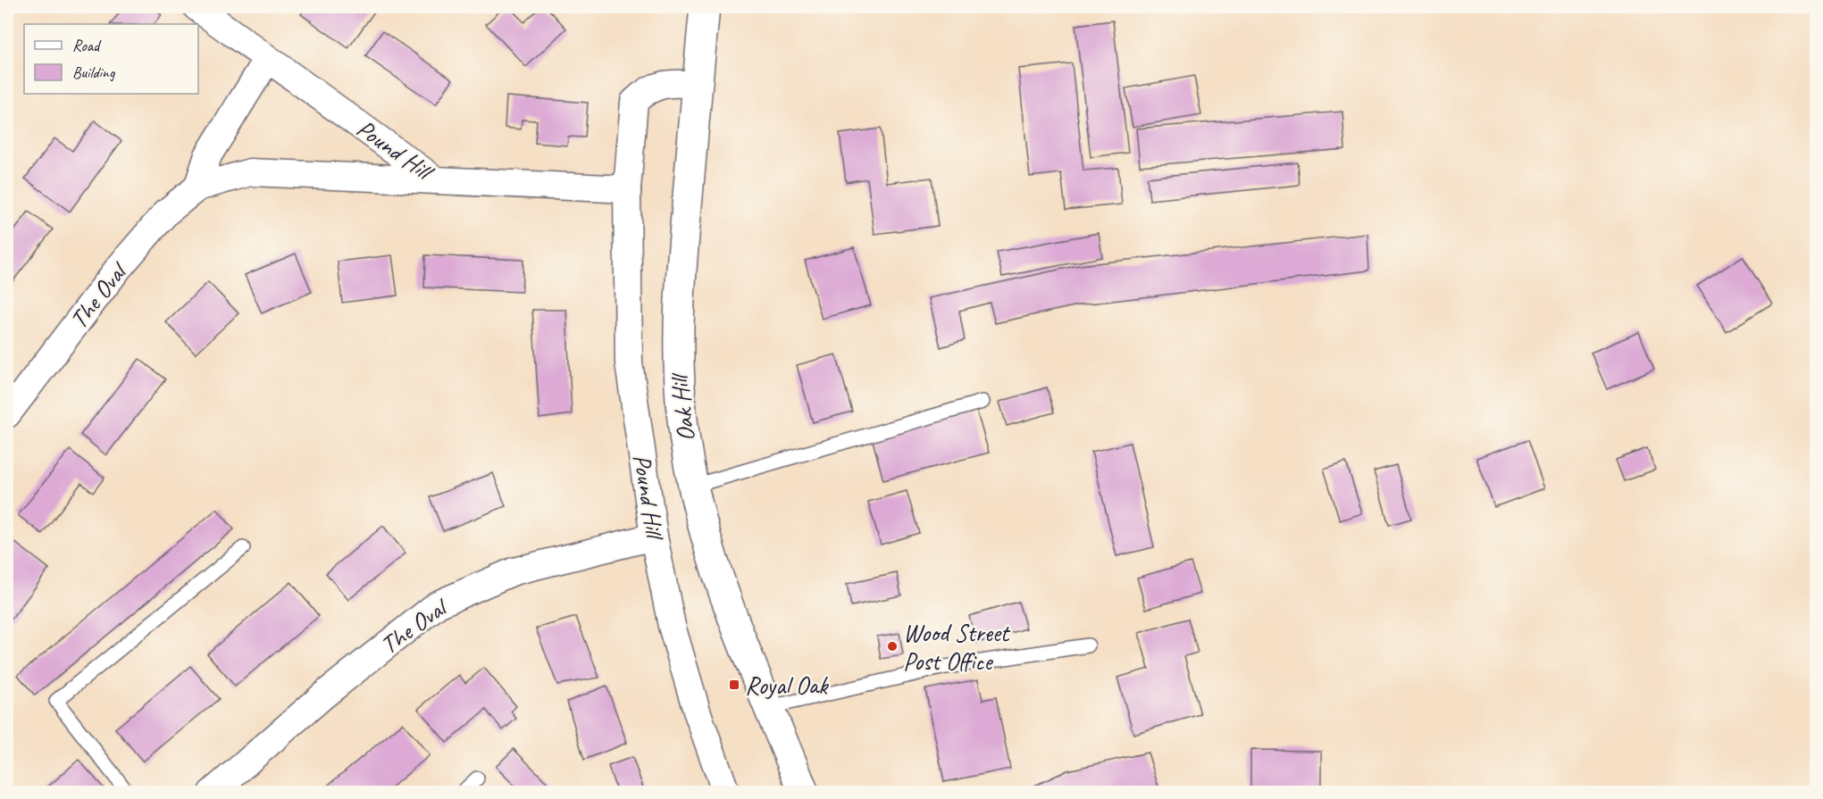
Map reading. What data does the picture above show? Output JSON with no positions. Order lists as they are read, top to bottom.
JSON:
{
  "streets": {
    "street": ["Pound Hill", "The Oval", "Oak Hill"]
  },
  "crossings": [
    ["Pound Hill", "The Oval"],
    ["Pound Hill", "Oak Hill"]
  ],
  "places": {
    "other": ["Wood Street Post Office"],
    "transit": ["Royal Oak"]
  },
  "legend": ["Road", "Building"]
}
